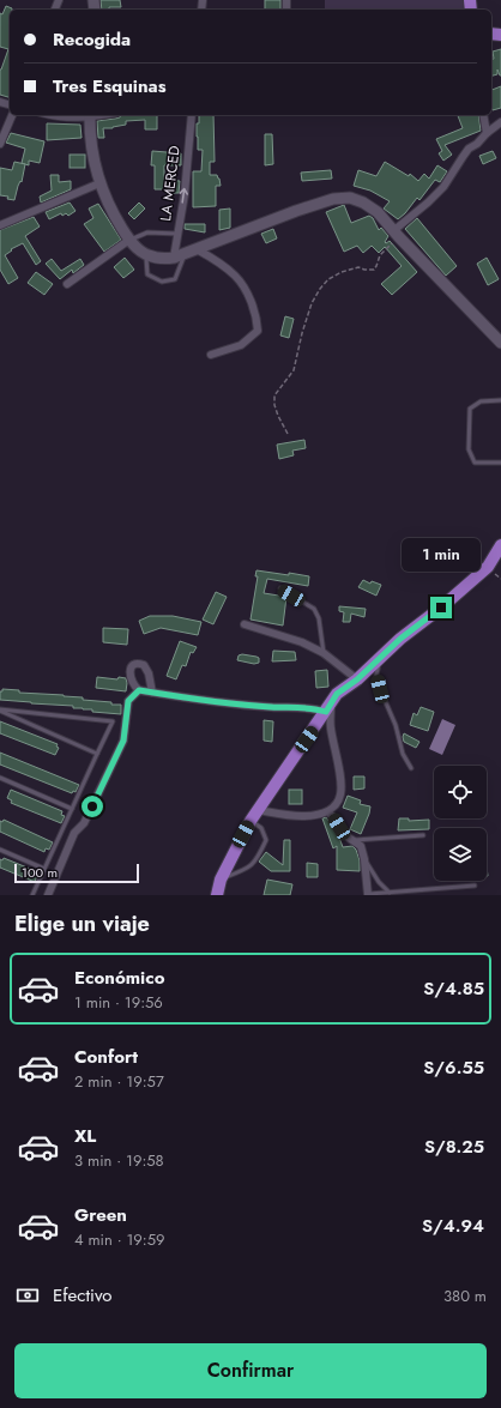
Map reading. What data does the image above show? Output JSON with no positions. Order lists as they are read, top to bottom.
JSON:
{
  "streets": {
    "street": ["LA MERCED"]
  },
  "one_way": ["LA MERCED"],
  "scale_bar": "100 m",
  "page": {
    "banner": ["Recogida", "Tres Esquinas"],
    "bubble": "1 min",
    "scale": "100 m",
    "heading": "Elige un viaje",
    "list": [
      {
        "name": "Económico",
        "note": "1 min · 19:56",
        "value": "S/4.85"
      },
      {
        "name": "Confort",
        "note": "2 min · 19:57",
        "value": "S/6.55"
      },
      {
        "name": "XL",
        "note": "3 min · 19:58",
        "value": "S/8.25"
      },
      {
        "name": "Green",
        "note": "4 min · 19:59",
        "value": "S/4.94"
      }
    ],
    "pay": ["Efectivo", "380 m"],
    "buttons": "Confirmar"
  }
}
